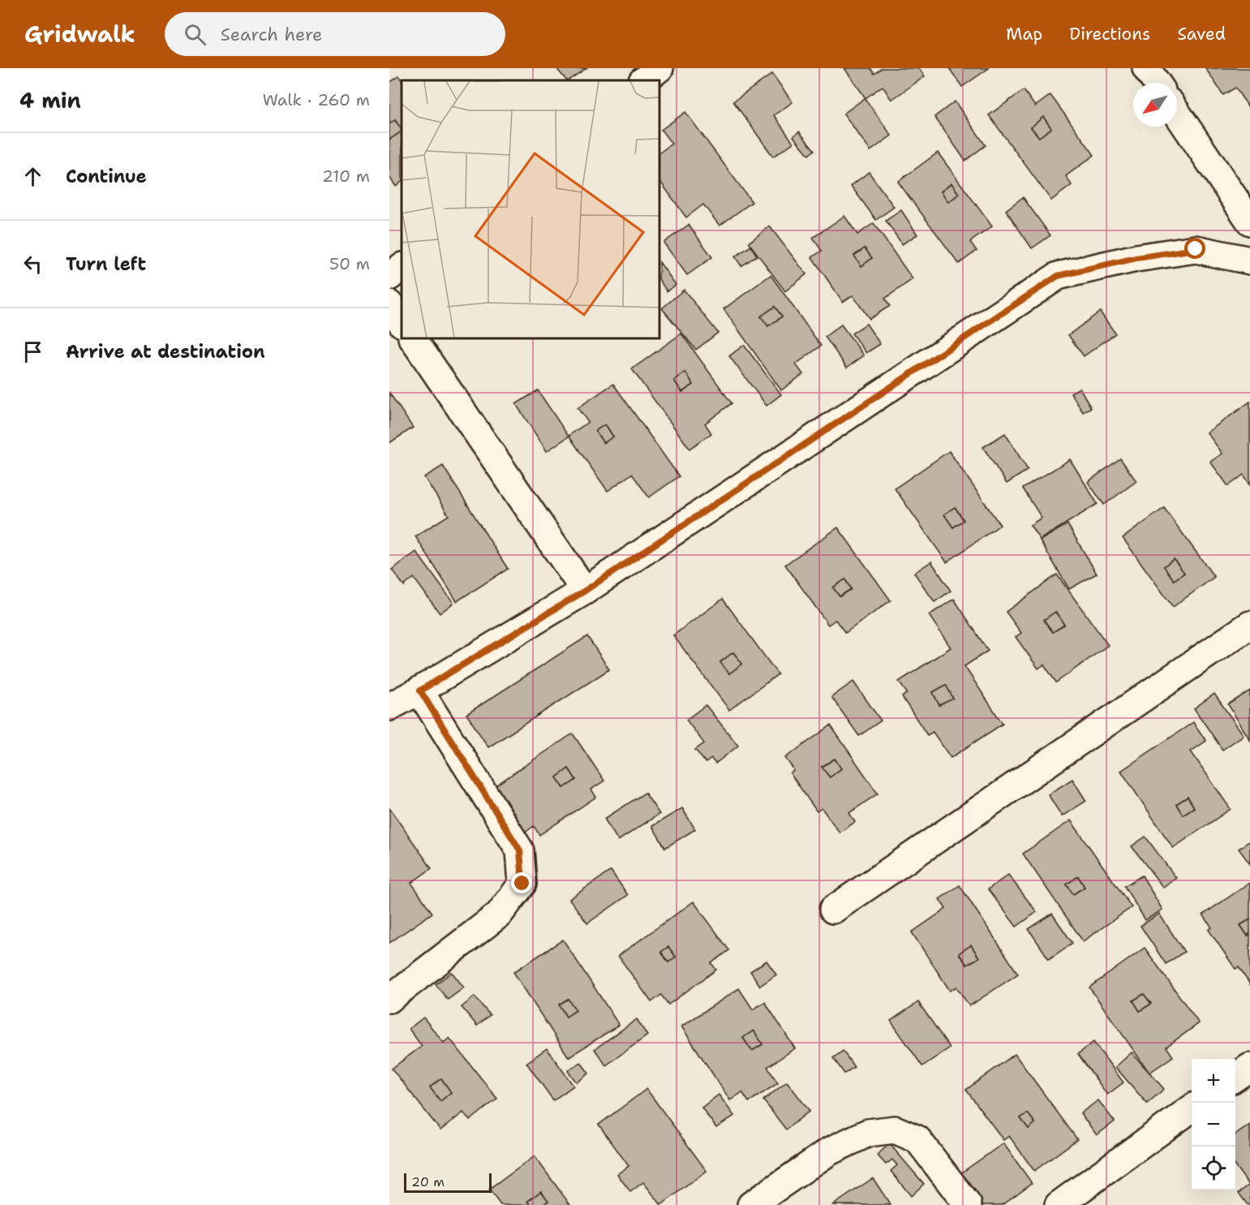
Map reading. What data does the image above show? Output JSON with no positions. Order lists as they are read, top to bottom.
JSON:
{
  "scale_bar": "20 m",
  "north": "bottom left",
  "page": {
    "header": "Gridwalk",
    "search": "Search here",
    "nav": ["Map", "Directions", "Saved"],
    "heading": ["4 min", "Walk · 260 m"],
    "list": [
      ["Continue", "210 m"],
      ["Turn left", "50 m"],
      "Arrive at destination"
    ],
    "map_buttons": ["+", "−"],
    "scale": "20 m"
  }
}
